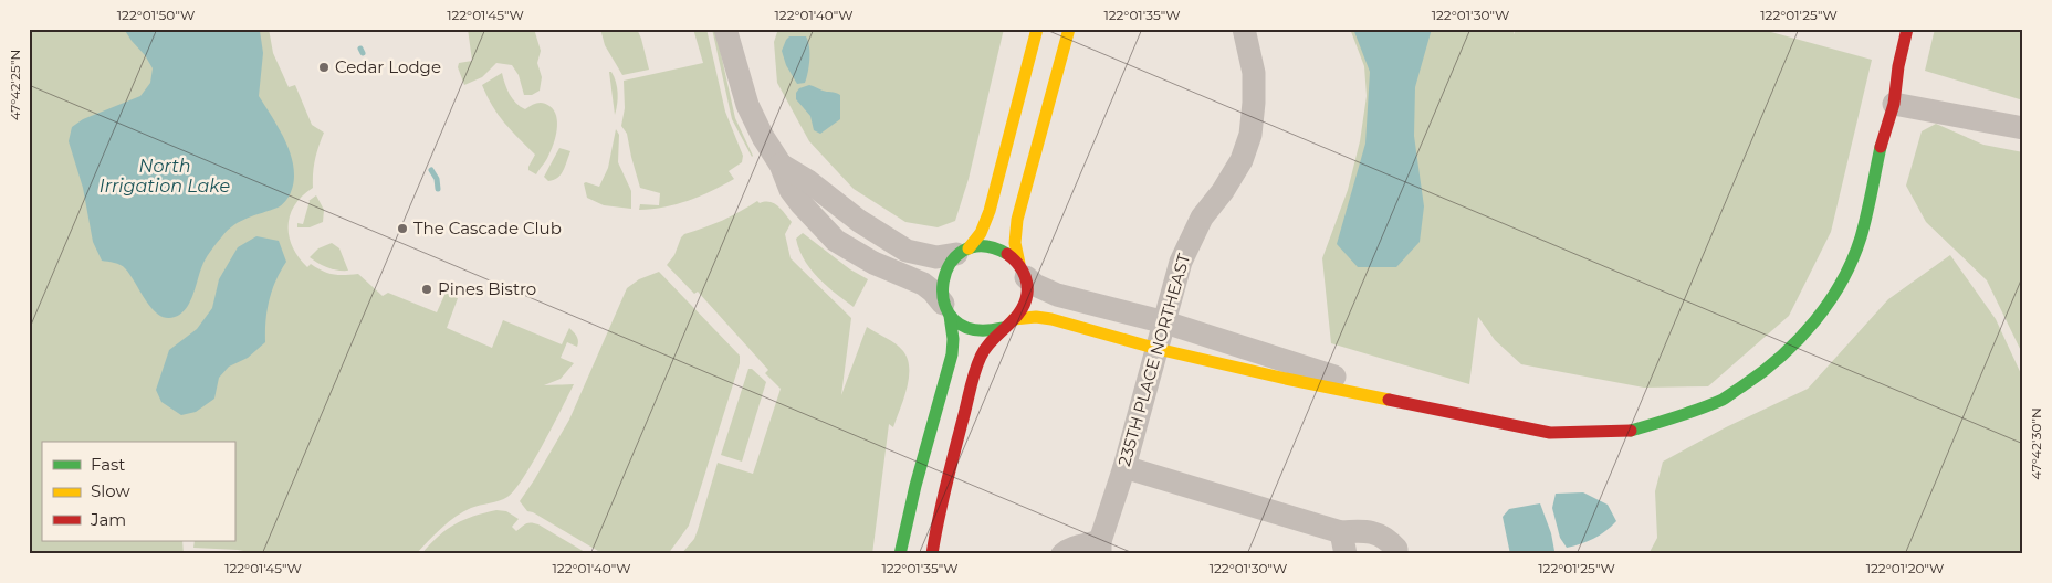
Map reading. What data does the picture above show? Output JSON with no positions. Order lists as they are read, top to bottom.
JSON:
{
  "streets": {
    "street": ["235TH PLACE NORTHEAST"]
  },
  "water": ["North Irrigation Lake"],
  "places": ["Cedar Lodge", "The Cascade Club", "Pines Bistro"],
  "legend": ["Fast", "Slow", "Jam"],
  "coordinates": [
    "122°01'50\"W",
    "122°01'45\"W",
    "122°01'40\"W",
    "122°01'35\"W",
    "122°01'30\"W",
    "122°01'25\"W",
    "47°42'25\"N",
    "47°42'30\"N",
    "122°01'20\"W"
  ]
}
